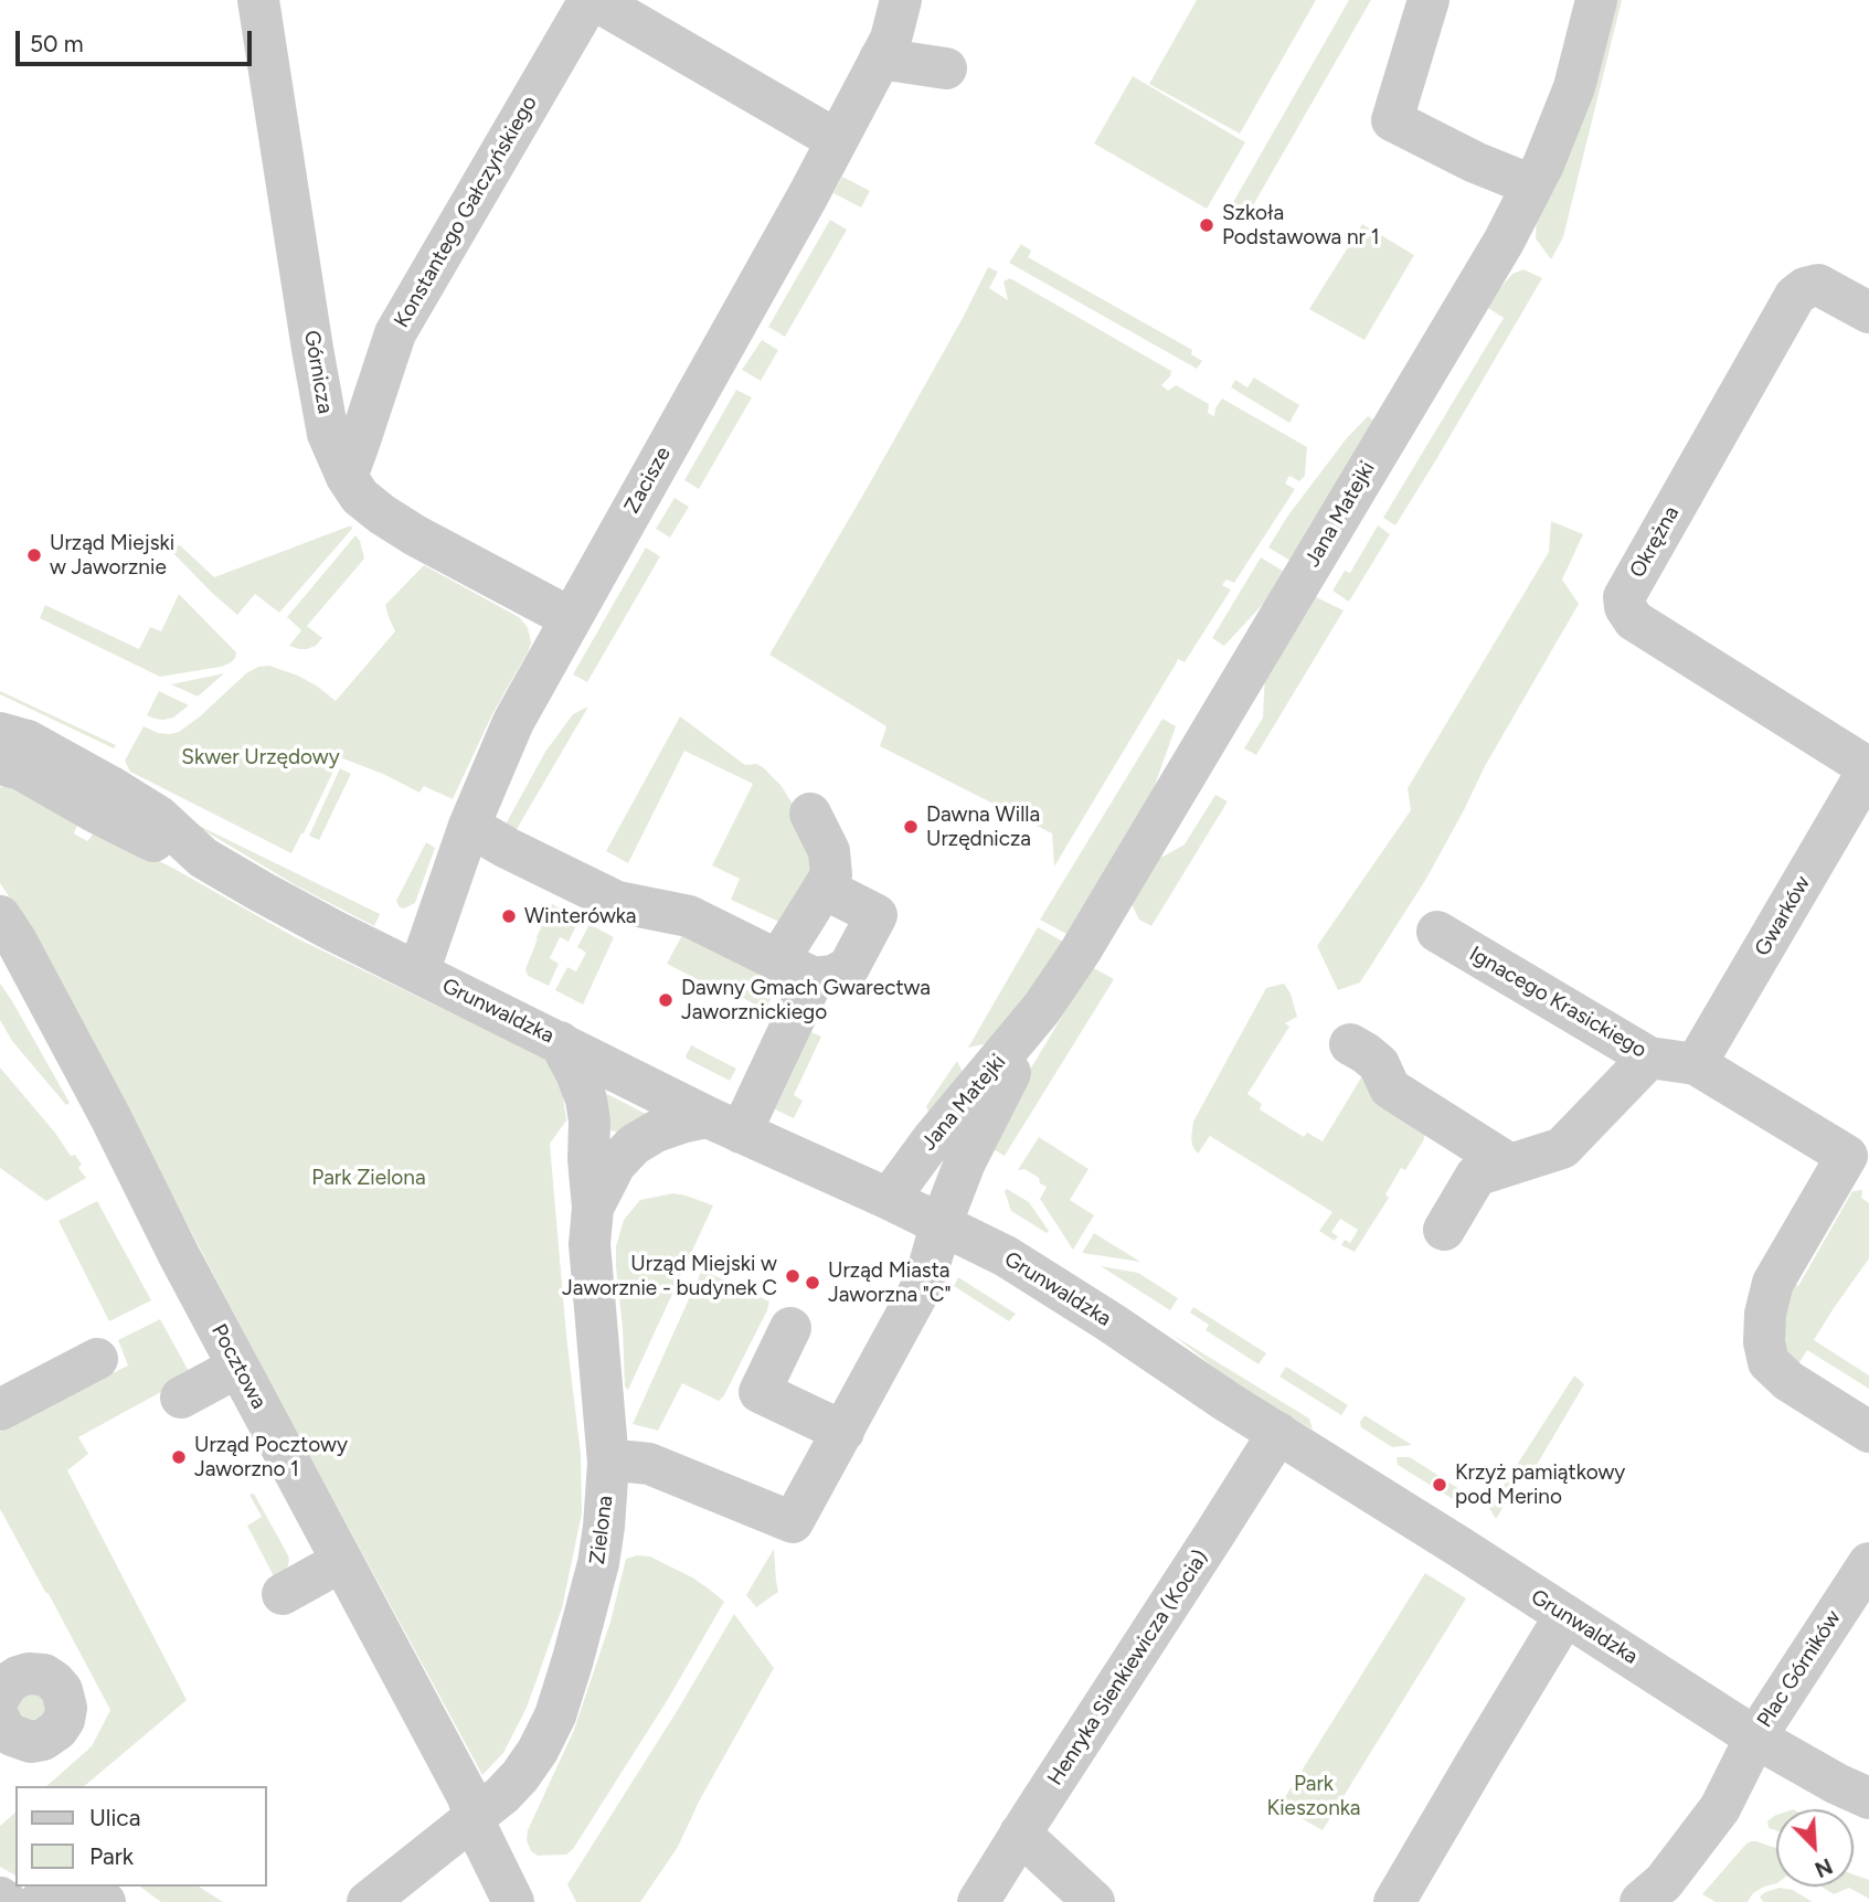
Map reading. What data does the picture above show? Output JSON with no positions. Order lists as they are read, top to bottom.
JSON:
{
  "streets": {
    "street": [
      "Konstantego Gałczyńskiego",
      "Górnicza",
      "Zacisze",
      "Jana Matejki",
      "Okrężna",
      "Gwarków",
      "Ignacego Krasickiego",
      "Grunwaldzka",
      "Pocztowa",
      "Zielona",
      "Henryka Sienkiewicza (Kocia)",
      "Plac Górników"
    ]
  },
  "crossings": [
    ["Konstantego Gałczyńskiego", "Górnicza"],
    ["Konstantego Gałczyńskiego", "Zacisze"],
    ["Górnicza", "Zacisze"],
    ["Zacisze", "Grunwaldzka"],
    ["Jana Matejki", "Grunwaldzka"],
    ["Jana Matejki", "Zielona"],
    ["Okrężna", "Gwarków"],
    ["Gwarków", "Ignacego Krasickiego"],
    ["Grunwaldzka", "Zielona"],
    ["Grunwaldzka", "Henryka Sienkiewicza (Kocia)"],
    ["Grunwaldzka", "Plac Górników"],
    ["Pocztowa", "Zielona"]
  ],
  "parks": ["Skwer Urzędowy", "Park Zielona", "Park Kieszonka"],
  "places": [
    "Szkoła Podstawowa nr 1",
    "Urząd Miejski w Jaworznie",
    "Dawna Willa Urzędnicza",
    "Winterówka",
    "Dawny Gmach Gwarectwa Jaworznickiego",
    "Urząd Miejski w Jaworznie - budynek C",
    "Urząd Miasta Jaworzna \"C\"",
    "Urząd Pocztowy Jaworzno 1",
    "Krzyż pamiątkowy pod Merino"
  ],
  "legend": ["Ulica", "Park"],
  "scale_bar": "50 m",
  "north": "bottom right"
}
